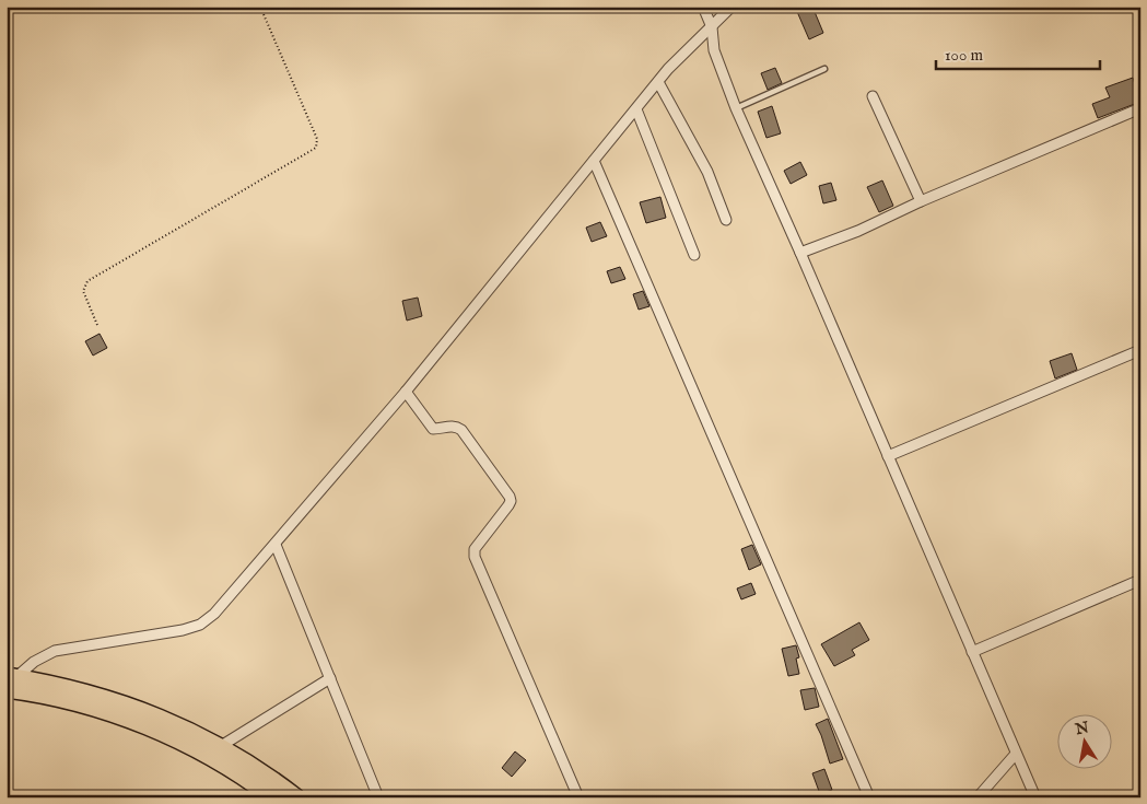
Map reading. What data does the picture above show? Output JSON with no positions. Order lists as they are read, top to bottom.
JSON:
{
  "scale_bar": "100 m",
  "north": "top"
}
